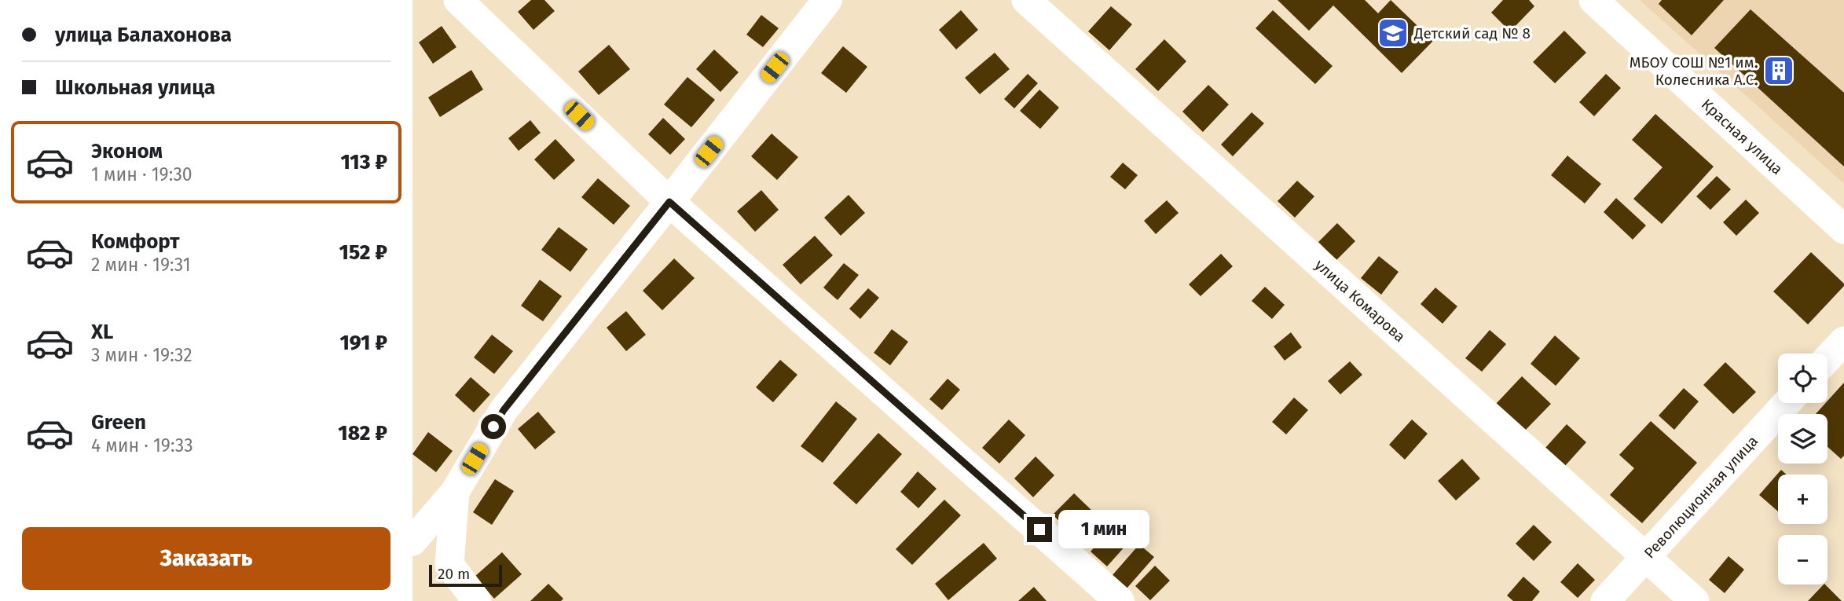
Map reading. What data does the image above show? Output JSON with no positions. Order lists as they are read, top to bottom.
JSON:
{
  "streets": {
    "street": ["Красная улица", "улица Комарова", "Революционная улица"]
  },
  "crossings": [
    ["улица Комарова", "Революционная улица"]
  ],
  "places": {
    "school or university": ["Детский сад № 8"],
    "building": ["МБОУ СОШ №1 им. Колесника А.С."]
  },
  "scale_bar": "20 m",
  "page": {
    "banner": ["улица Балахонова", "Школьная улица"],
    "list": [
      {
        "name": "Эконом",
        "note": "1 мин · 19:30",
        "value": "113 ₽"
      },
      {
        "name": "Комфорт",
        "note": "2 мин · 19:31",
        "value": "152 ₽"
      },
      {
        "name": "XL",
        "note": "3 мин · 19:32",
        "value": "191 ₽"
      },
      {
        "name": "Green",
        "note": "4 мин · 19:33",
        "value": "182 ₽"
      }
    ],
    "map_buttons": ["+", "−"],
    "bubble": "1 мин",
    "buttons": "Заказать",
    "scale": "20 m"
  }
}
